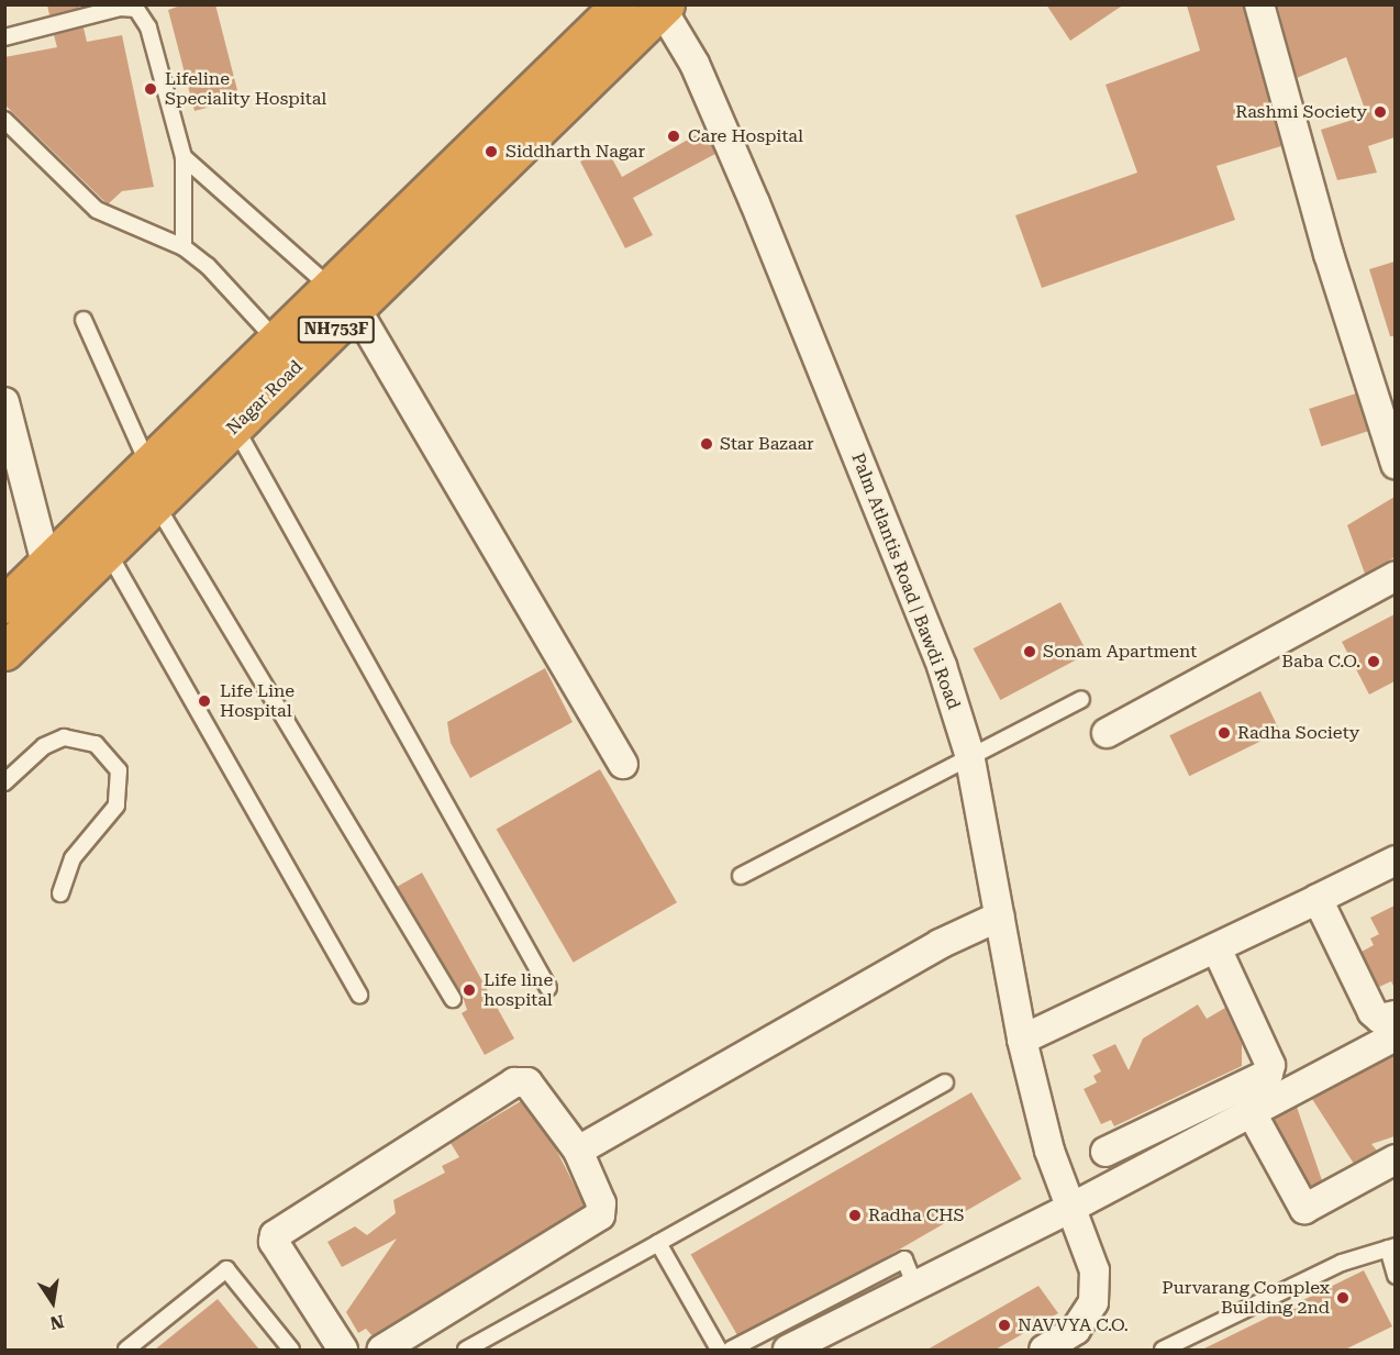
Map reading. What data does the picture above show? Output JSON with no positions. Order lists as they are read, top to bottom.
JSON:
{
  "streets": {
    "highway": ["NH753F", "Nagar Road"],
    "street": ["Palm Atlantis Road | Bawdi Road"]
  },
  "crossings": [
    ["Nagar Road", "Palm Atlantis Road | Bawdi Road"]
  ],
  "places": [
    "Lifeline Speciality Hospital",
    "Rashmi Society",
    "Care Hospital",
    "Siddharth Nagar",
    "Star Bazaar",
    "Sonam Apartment",
    "Baba C.O.",
    "Life Line Hospital",
    "Radha Society",
    "Life line hospital",
    "Radha CHS",
    "Purvarang Complex Building 2nd",
    "NAVVYA C.O."
  ],
  "north": "bottom"
}
